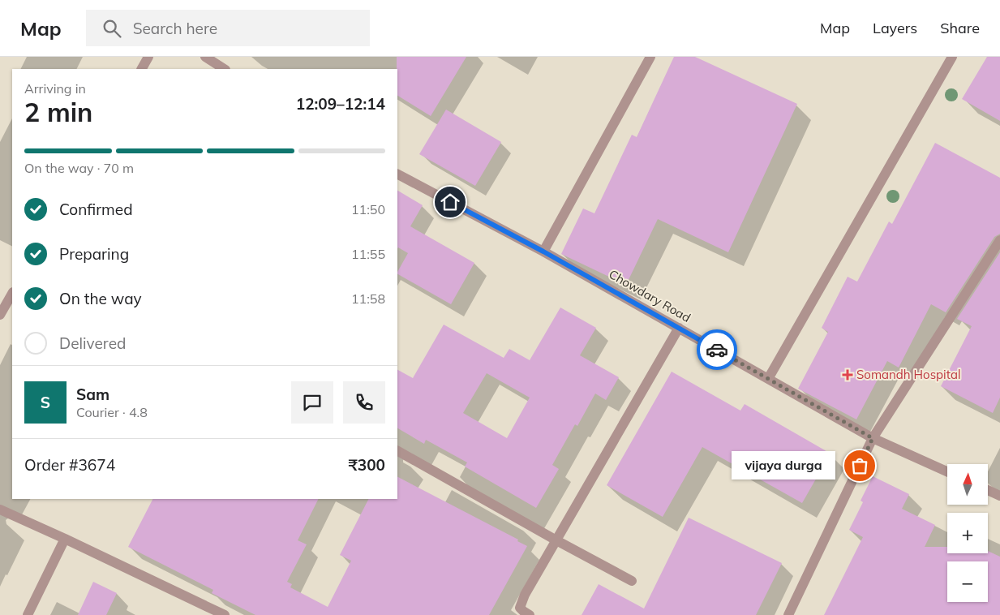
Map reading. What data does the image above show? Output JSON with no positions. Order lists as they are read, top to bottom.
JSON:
{
  "streets": {
    "street": ["Chowdary Road"]
  },
  "places": {
    "health": ["Somandh Hospital"],
    "other": ["vijaya durga"]
  },
  "north": "top",
  "page": {
    "header": "Map",
    "search": "Search here",
    "nav": ["Map", "Layers", "Share"],
    "heading": ["2 min", "Arriving in", "12:09–12:14"],
    "panel": [
      "Sam",
      "Courier · 4.8",
      "Order #3674",
      "₹300"
    ],
    "bar": "On the way · 70 m",
    "list": [
      ["Confirmed", "11:50"],
      ["Preparing", "11:55"],
      ["On the way", "11:58"],
      "Delivered"
    ],
    "round": "S",
    "bubble": "vijaya durga",
    "map_buttons": ["+", "−"]
  }
}
